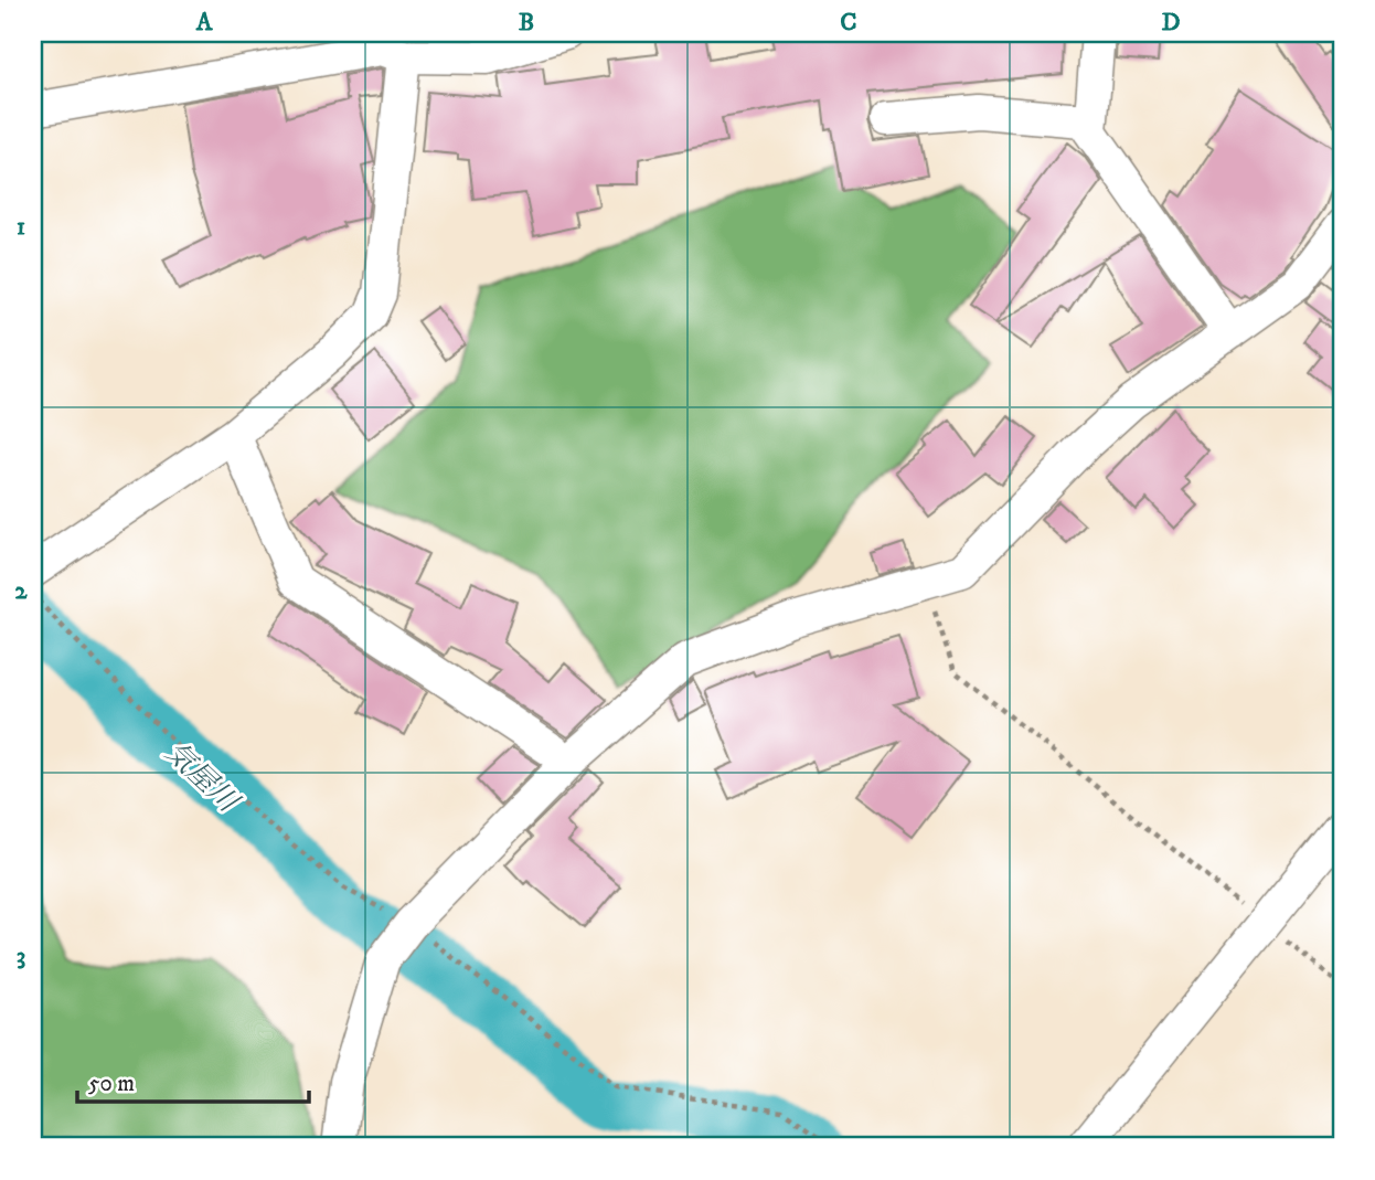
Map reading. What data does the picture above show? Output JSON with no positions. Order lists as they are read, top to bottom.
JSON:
{
  "water": ["気屋川"],
  "scale_bar": "50 m",
  "grid": {
    "columns": [
      "A",
      "B",
      "C",
      "D"
    ],
    "rows": ["1", "2", "3"]
  }
}
